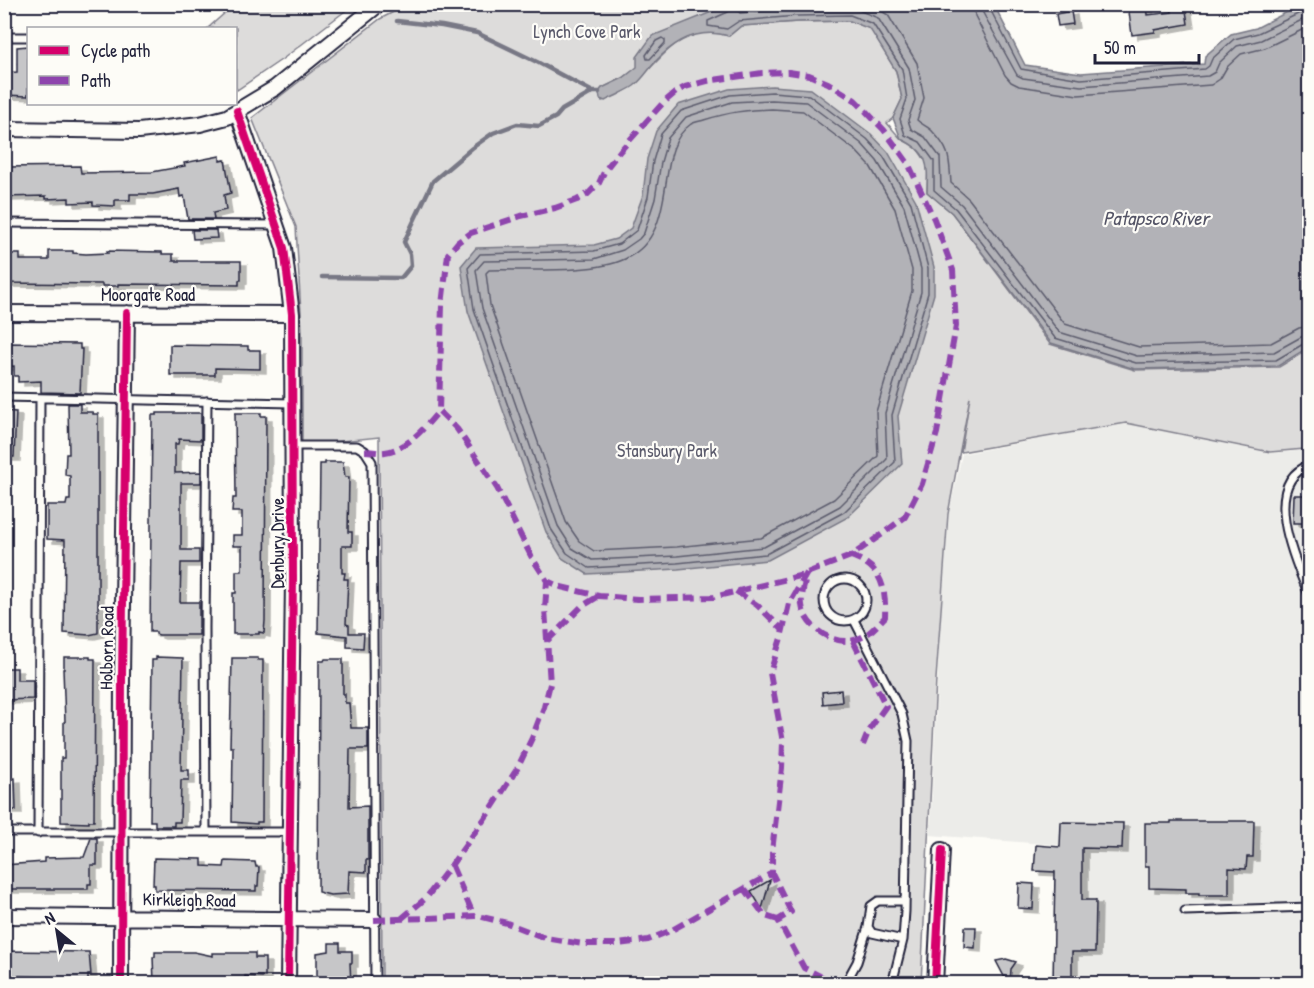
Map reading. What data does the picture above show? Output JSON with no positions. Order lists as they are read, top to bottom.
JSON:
{
  "streets": {
    "street": [
      "Moorgate Road",
      "Denbury Drive",
      "Holborn Road",
      "Kirkleigh Road"
    ]
  },
  "crossings": [
    ["Moorgate Road", "Denbury Drive"],
    ["Moorgate Road", "Holborn Road"],
    ["Denbury Drive", "Kirkleigh Road"],
    ["Holborn Road", "Kirkleigh Road"]
  ],
  "water": ["Patapsco River"],
  "parks": ["Lynch Cove Park", "Stansbury Park"],
  "legend": ["Cycle path", "Path"],
  "scale_bar": "50 m",
  "north": "top left"
}
